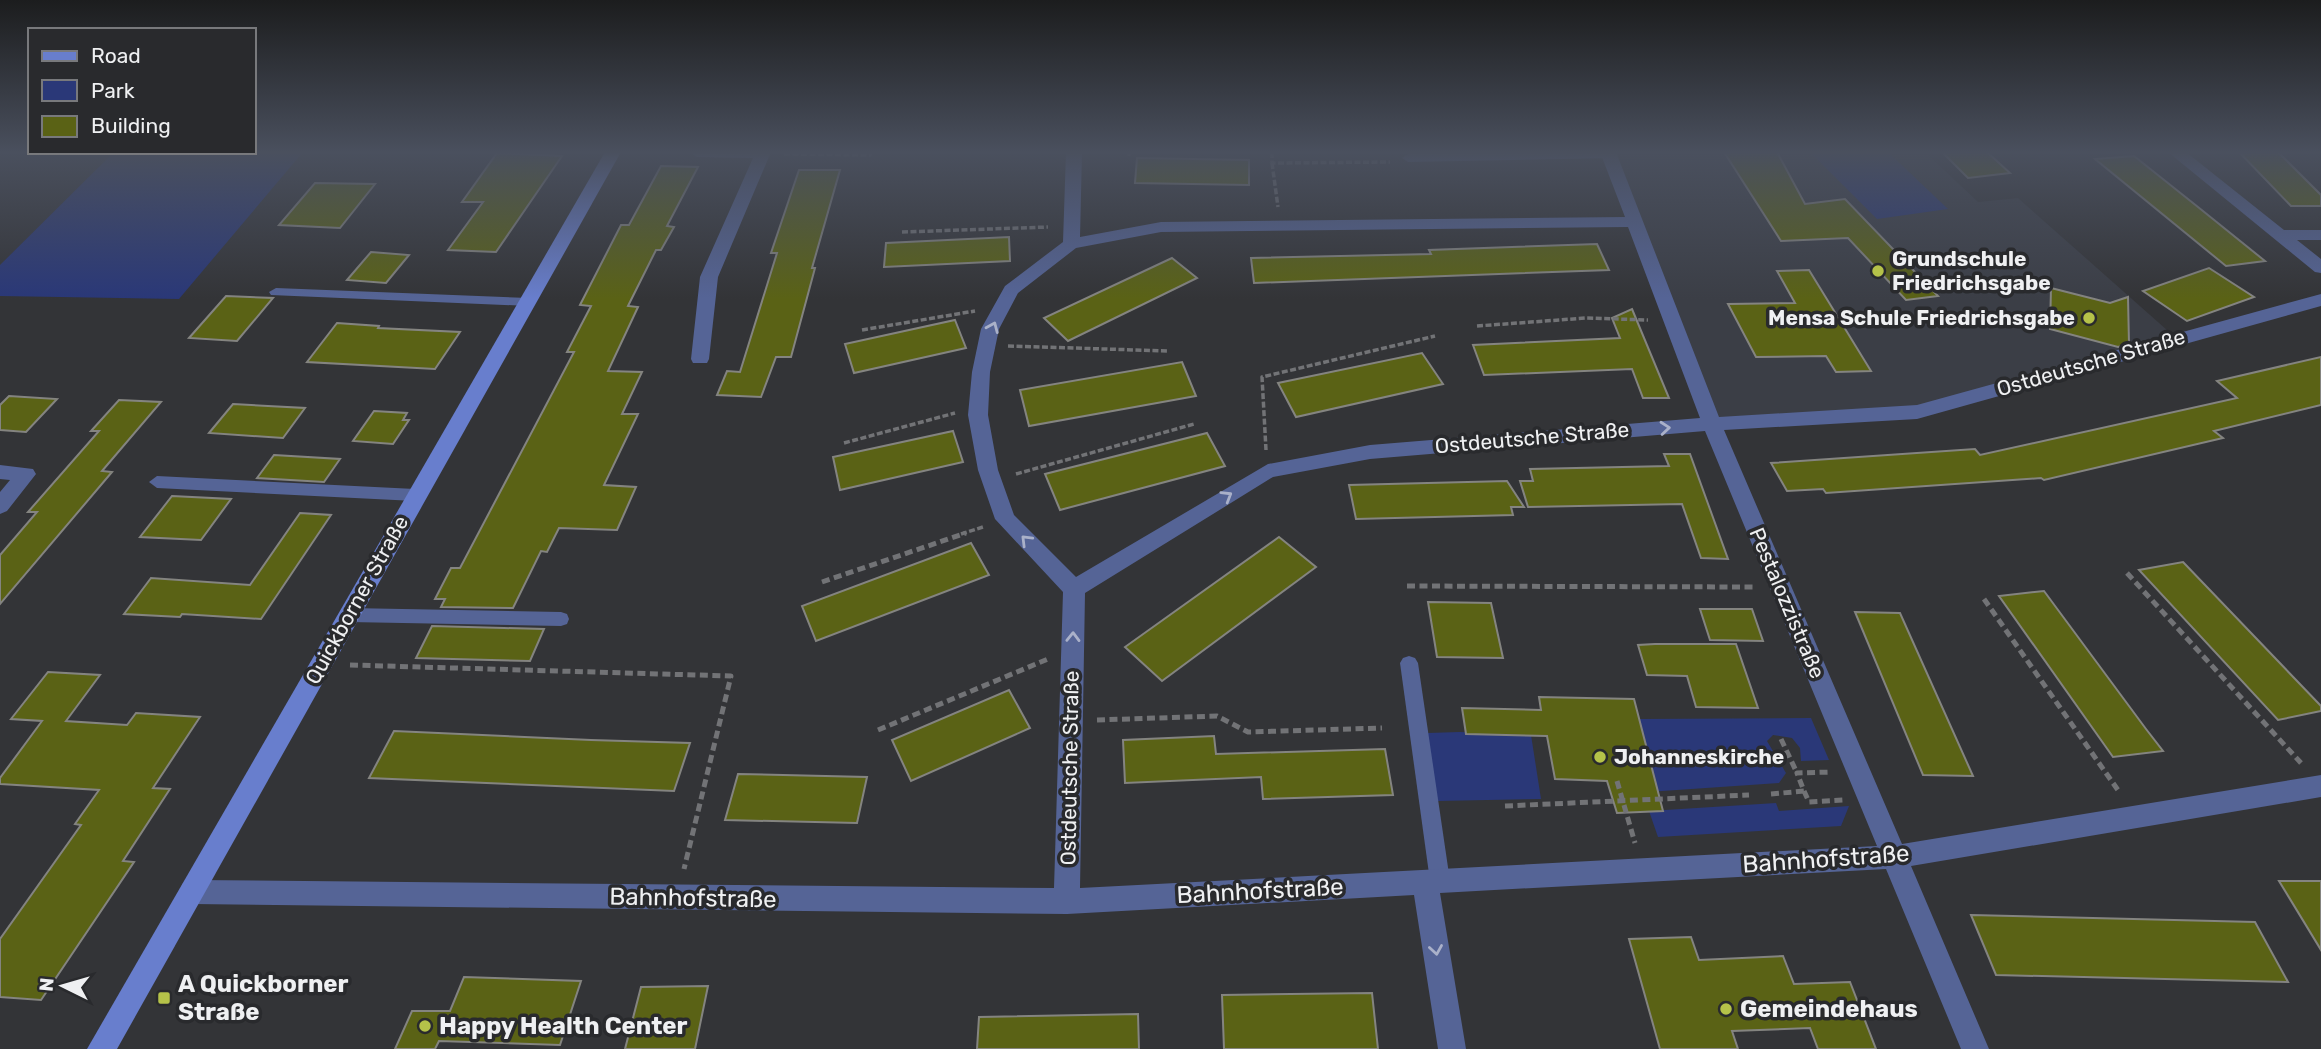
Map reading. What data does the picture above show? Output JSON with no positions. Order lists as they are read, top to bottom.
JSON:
{
  "streets": {
    "street": [
      "Ostdeutsche Straße",
      "Quickborner Straße",
      "Pestalozzistraße",
      "Bahnhofstraße"
    ]
  },
  "crossings": [
    ["Ostdeutsche Straße", "Pestalozzistraße"],
    ["Ostdeutsche Straße", "Bahnhofstraße"],
    ["Quickborner Straße", "Bahnhofstraße"],
    ["Pestalozzistraße", "Bahnhofstraße"]
  ],
  "one_way": ["Ostdeutsche Straße"],
  "places": {
    "other": [
      "Grundschule Friedrichsgabe",
      "Mensa Schule Friedrichsgabe",
      "Johanneskirche",
      "Gemeindehaus",
      "Happy Health Center"
    ],
    "transit": ["A Quickborner Straße"]
  },
  "legend": ["Road", "Park", "Building"],
  "north": "left"
}
